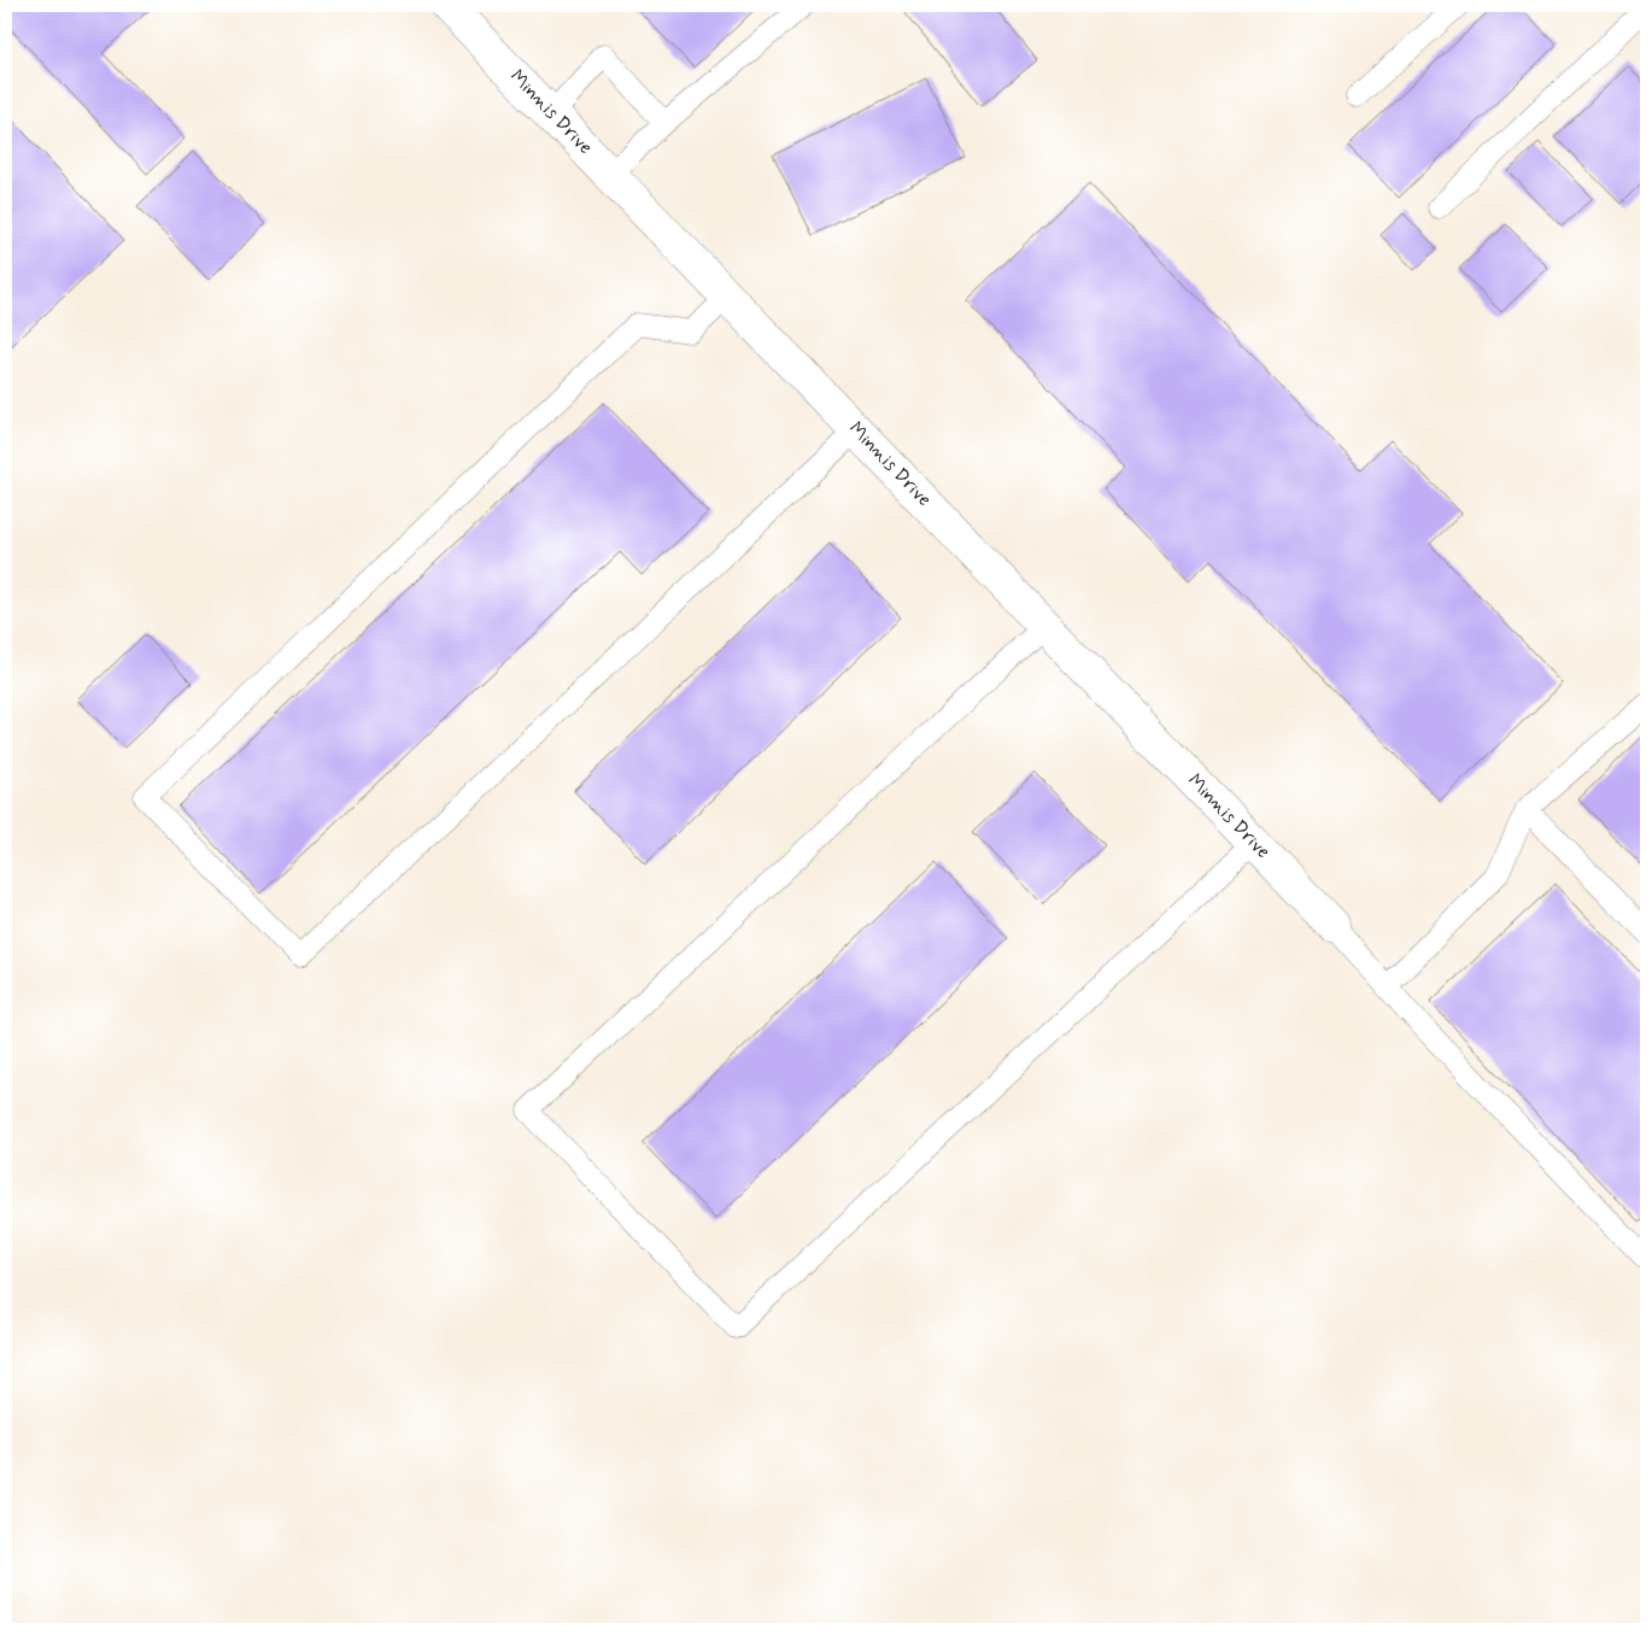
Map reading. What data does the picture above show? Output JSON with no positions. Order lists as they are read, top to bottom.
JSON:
{
  "streets": {
    "street": ["Minnis Drive"]
  }
}
